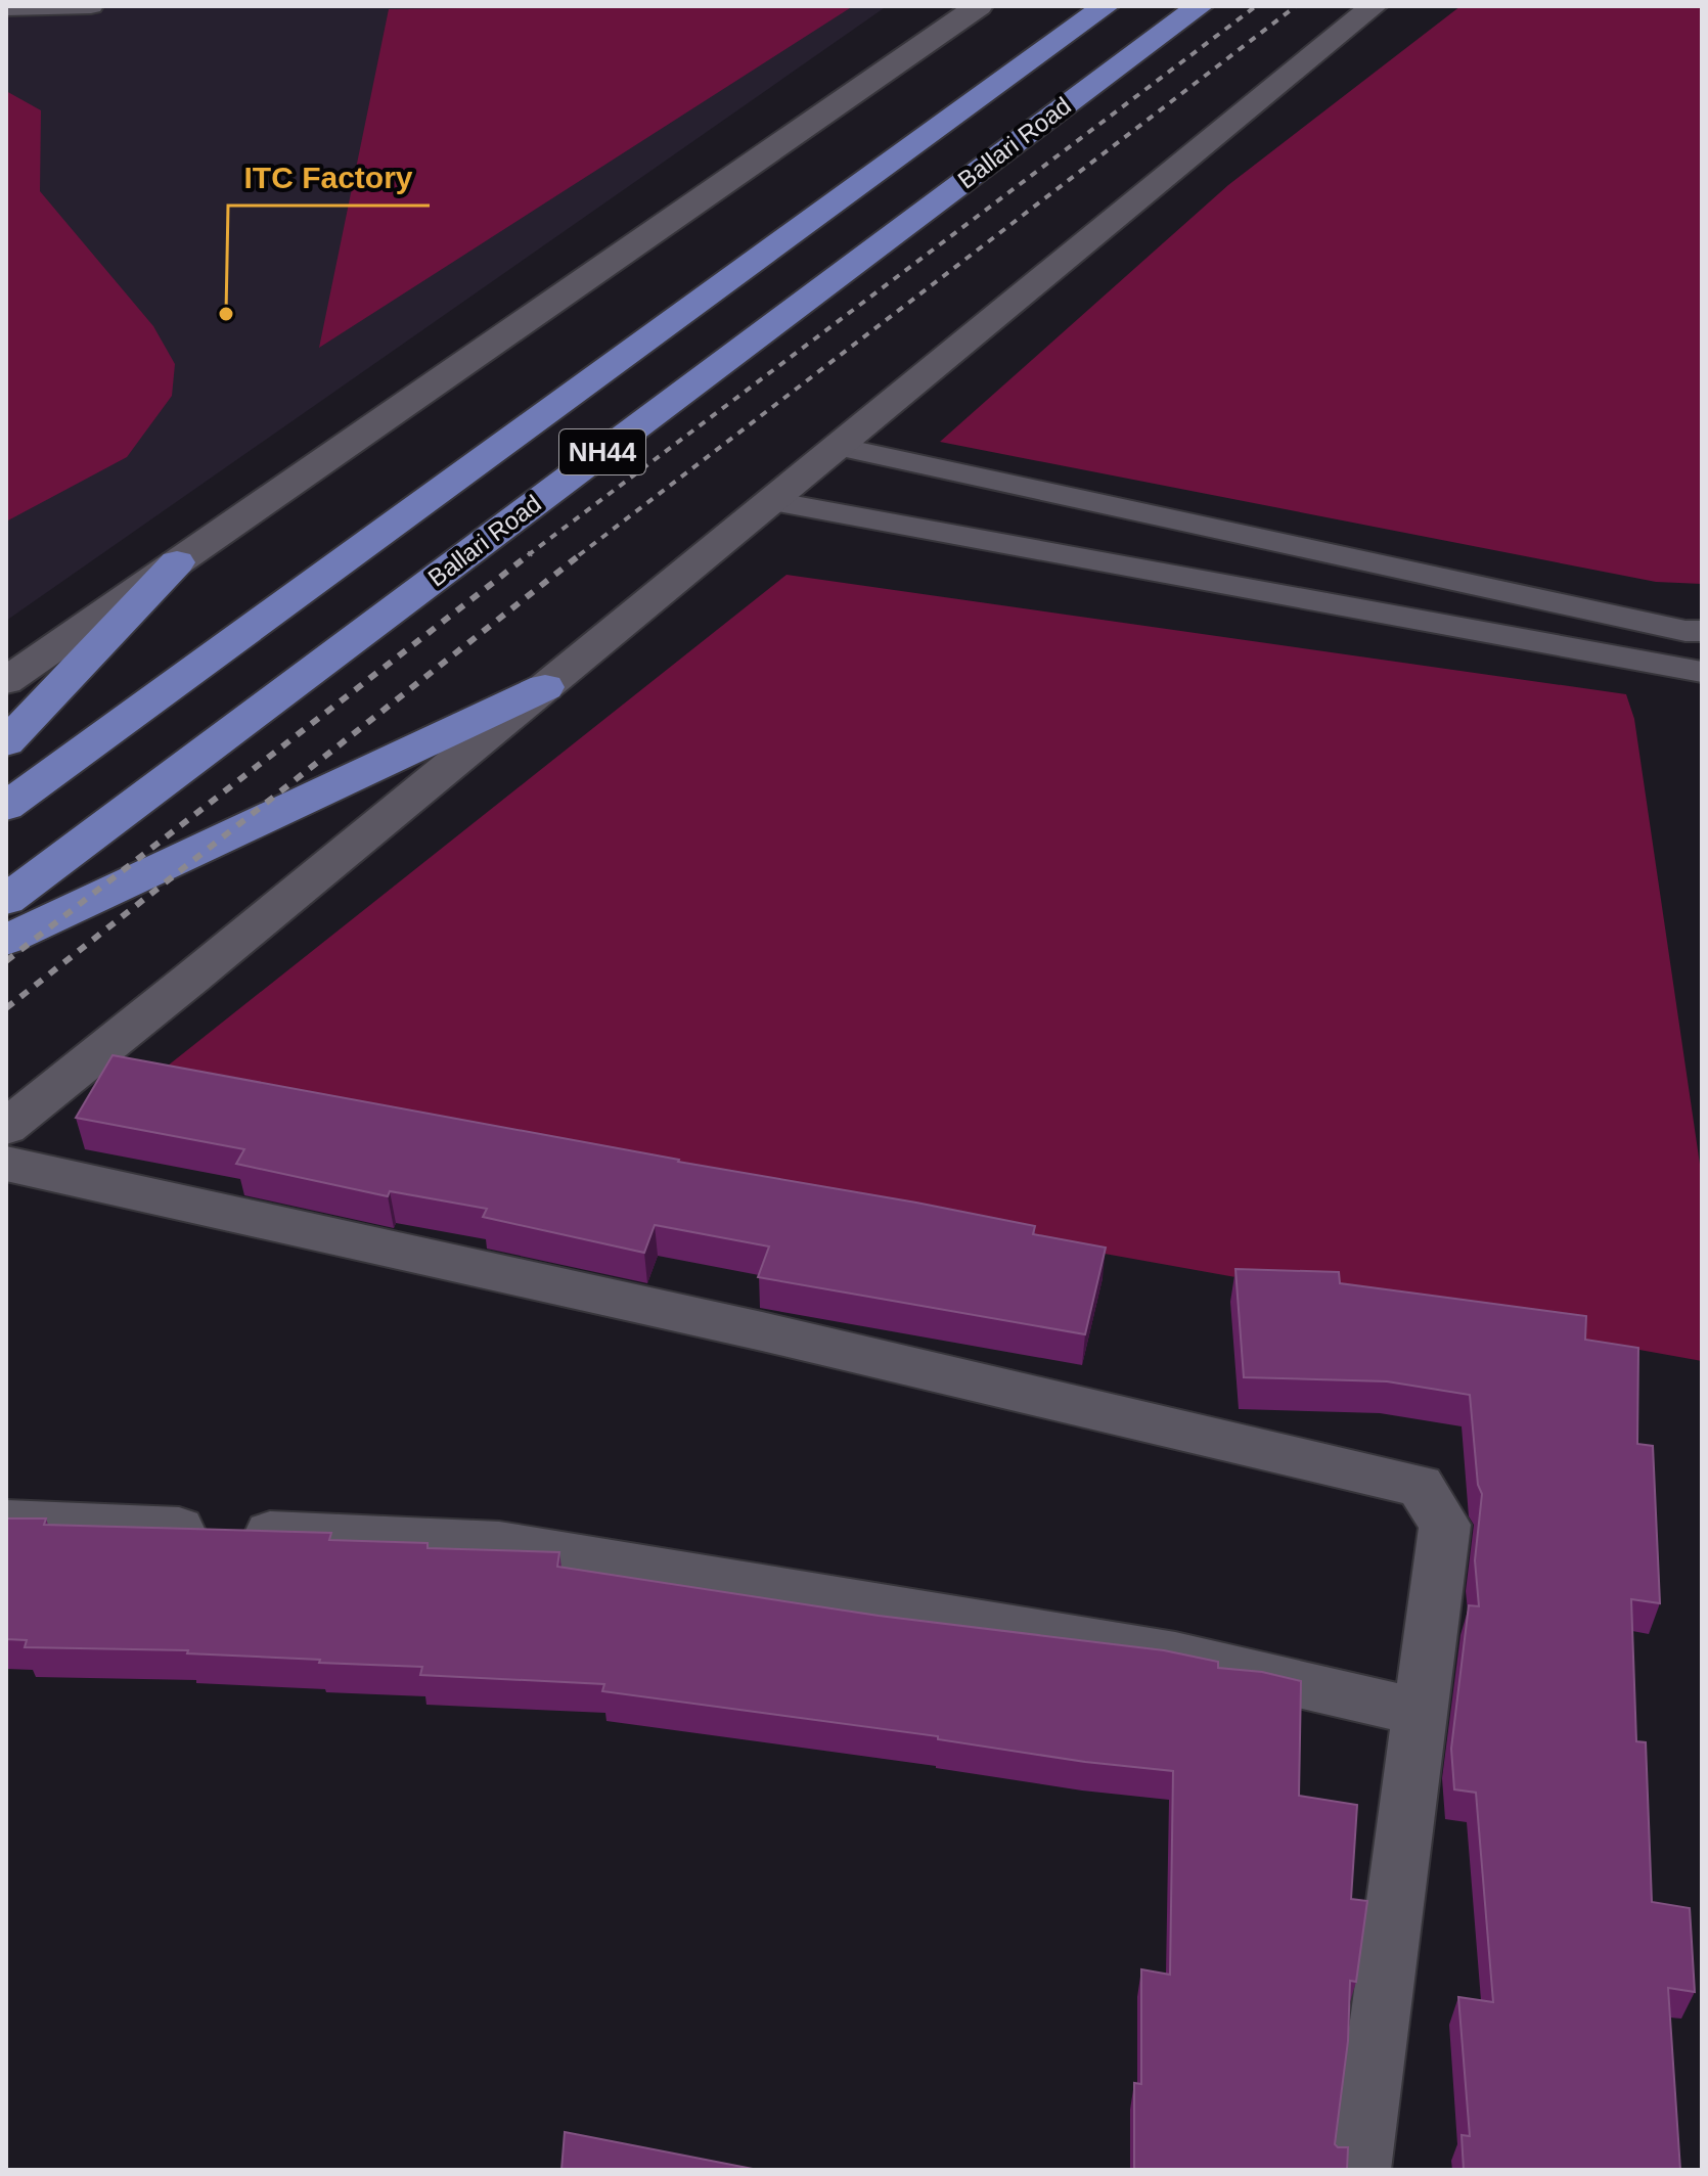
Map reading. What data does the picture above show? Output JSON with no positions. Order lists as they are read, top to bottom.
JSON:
{
  "streets": {
    "highway": ["Ballari Road", "NH44"]
  },
  "places": ["ITC Factory"]
}
